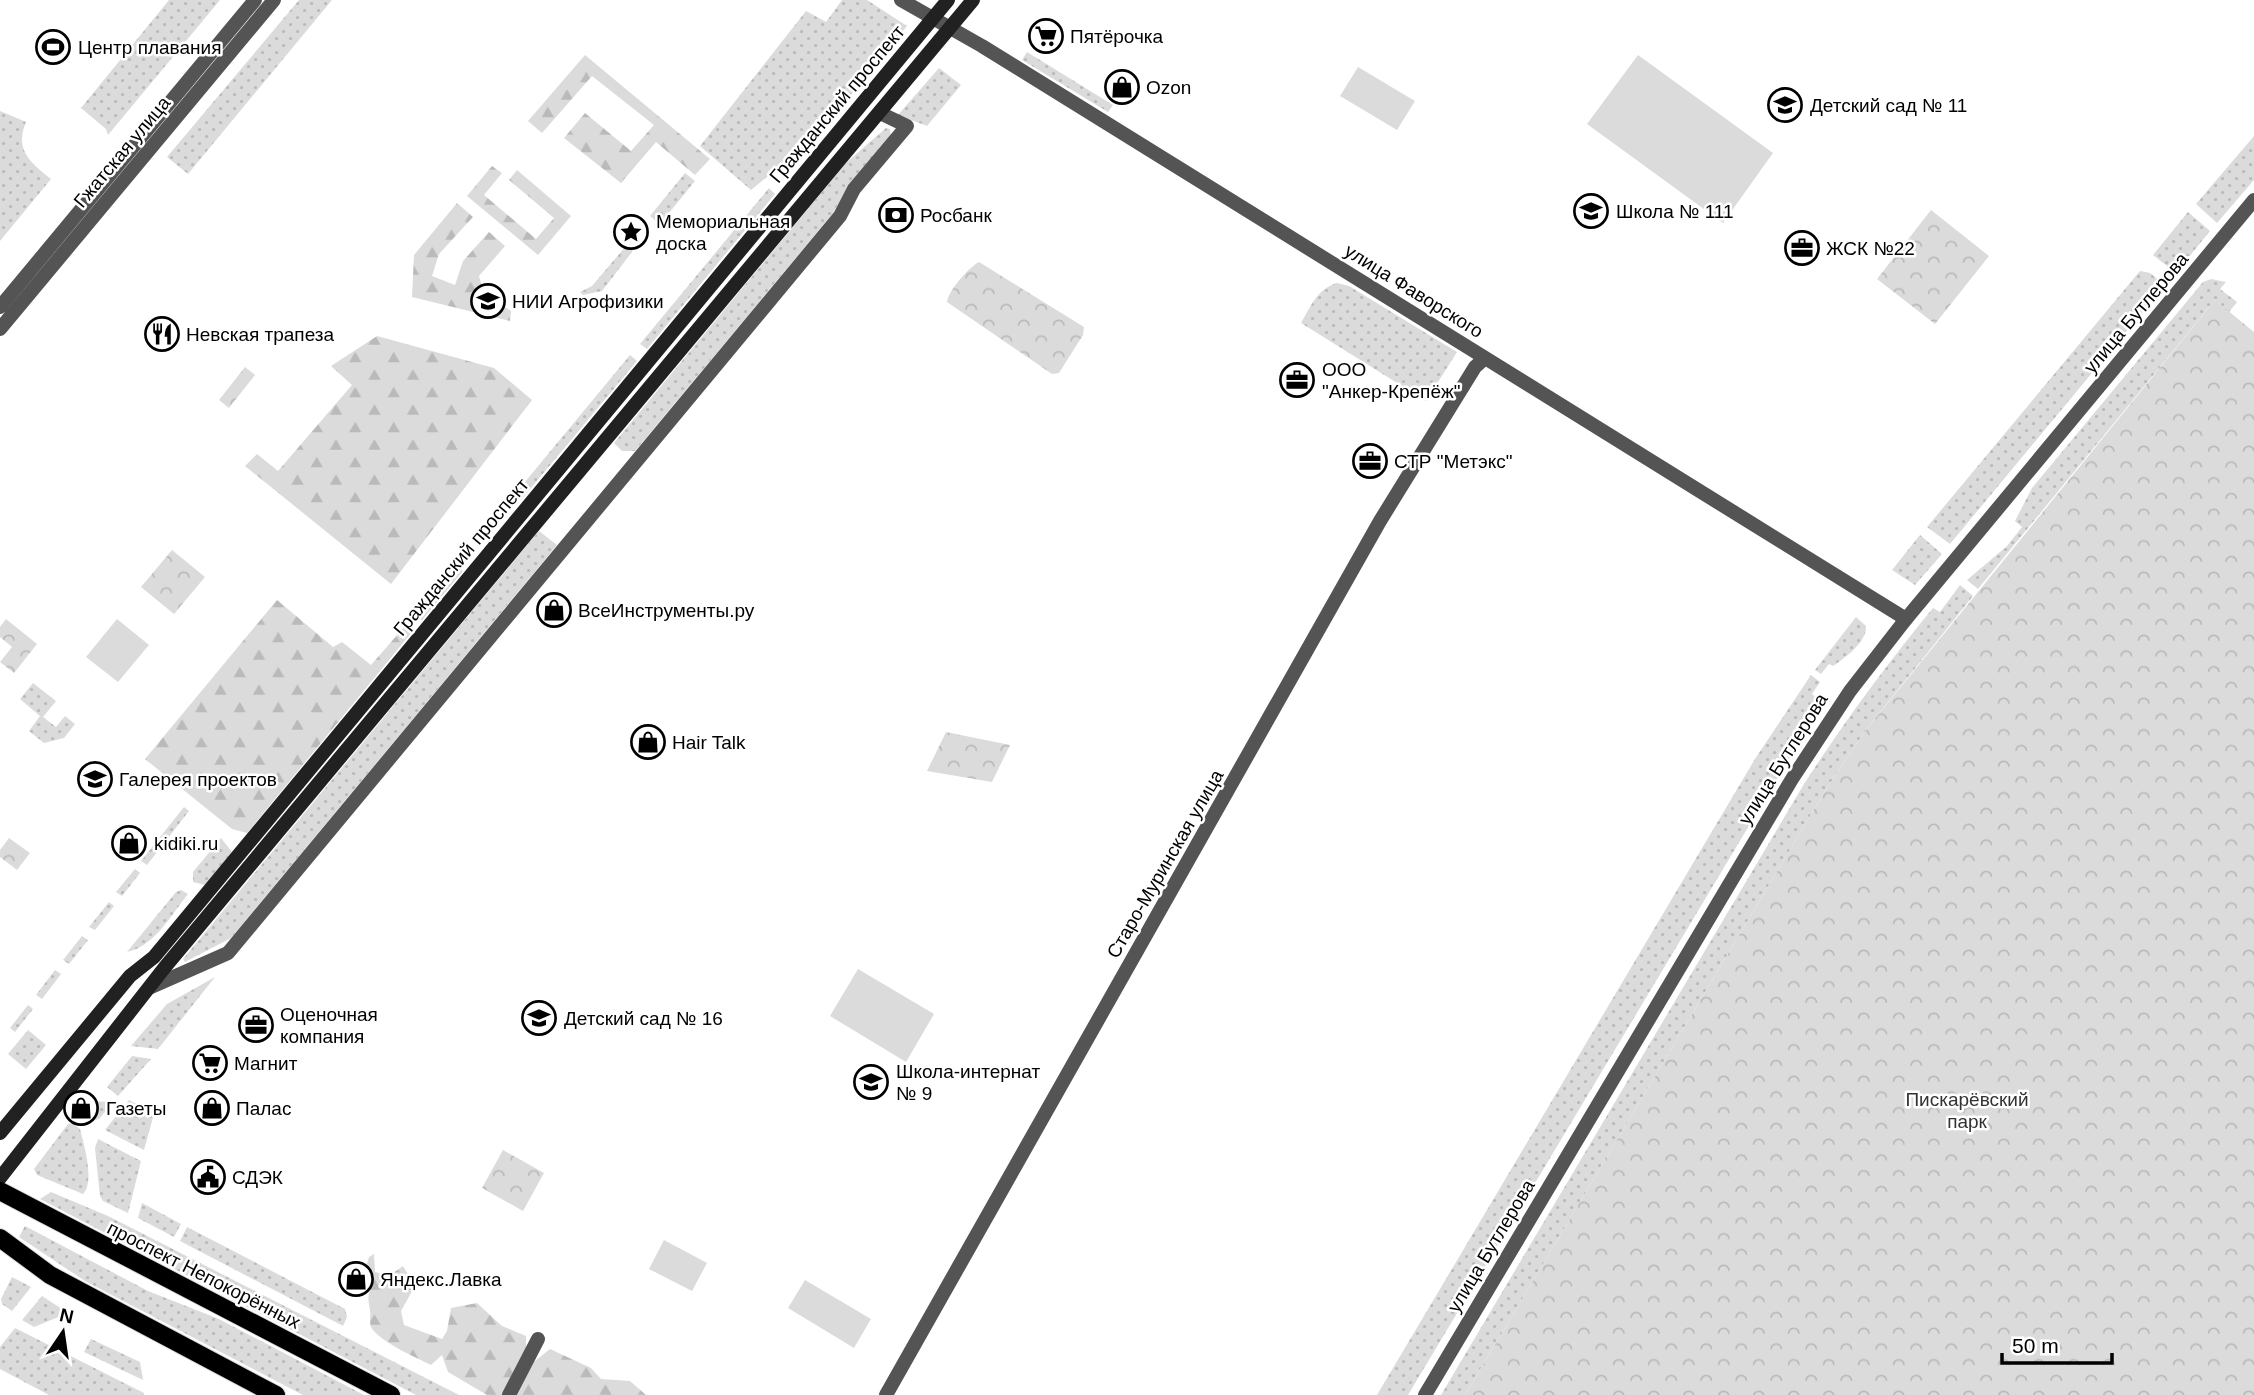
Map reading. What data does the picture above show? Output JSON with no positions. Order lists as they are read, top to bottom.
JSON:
{
  "streets": {
    "main road": ["Гражданский проспект", "проспект Непокорённых"],
    "street": [
      "Гжатская улица",
      "улица Фаворского",
      "улица Бутлерова",
      "Старо-Муринская улица"
    ]
  },
  "crossings": [
    ["Гражданский проспект", "улица Фаворского"],
    ["улица Фаворского", "улица Бутлерова"],
    ["улица Фаворского", "Старо-Муринская улица"]
  ],
  "parks": ["Пискарёвский парк"],
  "places": {
    "supermarket": ["Пятёрочка", "Магнит"],
    "sports": ["Центр плавания"],
    "shop": [
      "Ozon",
      "ВсеИнструменты.ру",
      "Hair Talk",
      "kidiki.ru",
      "Газеты",
      "Палас",
      "Яндекс.Лавка"
    ],
    "school or university": [
      "Детский сад № 11",
      "Школа № 111",
      "НИИ Агрофизики",
      "Галерея проектов",
      "Детский сад № 16",
      "Школа-интернат № 9"
    ],
    "bank": ["Росбанк"],
    "place": ["Мемориальная доска"],
    "office": [
      "ЖСК №22",
      "ООО \"Анкер-Крепёж\"",
      "СТР \"Метэкс\"",
      "Оценочная компания"
    ],
    "restaurant": ["Невская трапеза"],
    "public building": ["СДЭК"]
  },
  "scale_bar": "50 m",
  "north": "top"
}
